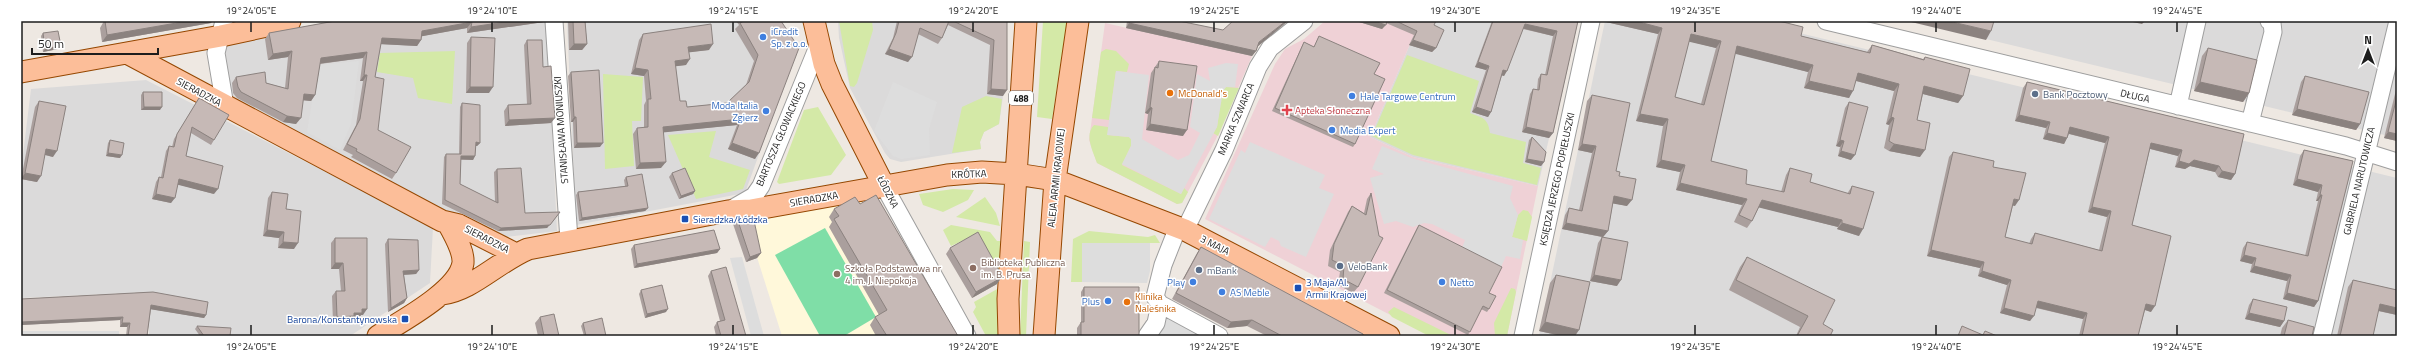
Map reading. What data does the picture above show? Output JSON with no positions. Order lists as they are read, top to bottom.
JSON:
{
  "streets": {
    "main road": [
      "SIERADZKA",
      "488",
      "KRÓTKA",
      "ALEJA ARMII KRAJOWEJ",
      "ŁÓDZKA",
      "3 MAJA"
    ],
    "street": [
      "DŁUGA",
      "MARKA SZWARCA",
      "STANISŁAWA MONIUSZKI",
      "BARTOSZA GŁOWACKIEGO",
      "KSIĘDZA JERZEGO POPIEŁUSZKI",
      "GABRIELA NARUTOWICZA"
    ]
  },
  "crossings": [
    ["SIERADZKA", "STANISŁAWA MONIUSZKI"],
    ["SIERADZKA", "BARTOSZA GŁOWACKIEGO"],
    ["SIERADZKA", "KRÓTKA"],
    ["SIERADZKA", "ŁÓDZKA"],
    ["DŁUGA", "GABRIELA NARUTOWICZA"],
    ["488", "KRÓTKA"],
    ["MARKA SZWARCA", "3 MAJA"],
    ["BARTOSZA GŁOWACKIEGO", "ŁÓDZKA"],
    ["KRÓTKA", "ALEJA ARMII KRAJOWEJ"],
    ["KRÓTKA", "ŁÓDZKA"],
    ["KRÓTKA", "3 MAJA"],
    ["ALEJA ARMII KRAJOWEJ", "3 MAJA"]
  ],
  "places": {
    "other": [
      "iCredit Sp. z o.o.",
      "McDonald's",
      "Bank Pocztowy",
      "Hale Targowe Centrum",
      "Moda Italia Zgierz",
      "Media Expert",
      "VeloBank",
      "Biblioteka Publiczna im. B. Prusa",
      "mBank",
      "Szkoła Podstawowa nr 4 im. J. Niepokoja",
      "Play",
      "Netto",
      "AS Meble",
      "Plus",
      "Klinika Naleśnika"
    ],
    "health": ["Apteka Słoneczna"],
    "transit": ["Sieradzka/Łódzka", "3 Maja/Al. Armii Krajowej", "Barona/Konstantynowska"]
  },
  "scale_bar": "50 m",
  "north": "top",
  "coordinates": [
    "19°24'05\"E",
    "19°24'10\"E",
    "19°24'15\"E",
    "19°24'20\"E",
    "19°24'25\"E",
    "19°24'30\"E",
    "19°24'35\"E",
    "19°24'40\"E",
    "19°24'45\"E"
  ]
}
